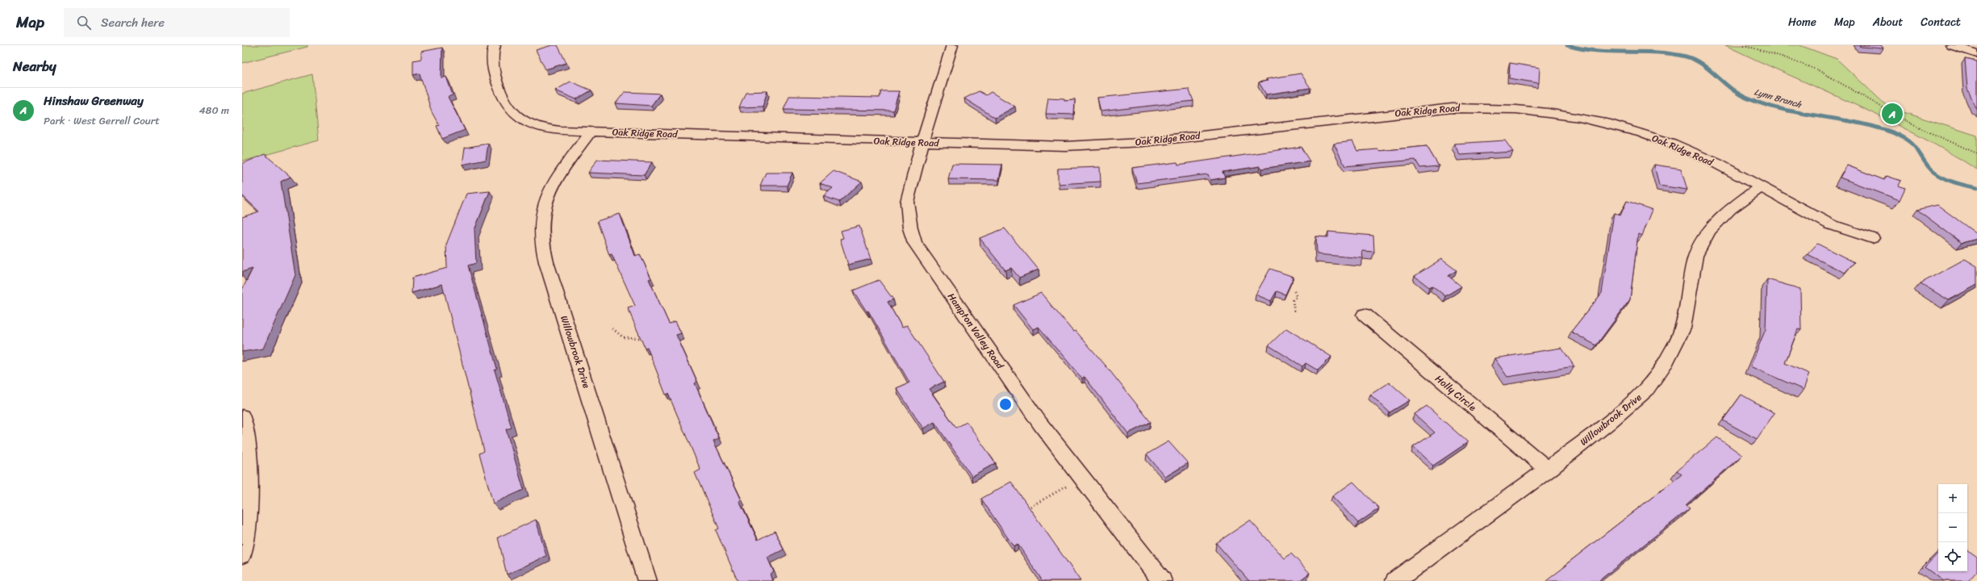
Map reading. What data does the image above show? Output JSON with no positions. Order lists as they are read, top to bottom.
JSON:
{
  "streets": {
    "street": [
      "Oak Ridge Road",
      "Hampton Valley Road",
      "Willowbrook Drive",
      "Holly Circle"
    ]
  },
  "crossings": [
    ["Oak Ridge Road", "Hampton Valley Road"],
    ["Oak Ridge Road", "Willowbrook Drive"],
    ["Willowbrook Drive", "Holly Circle"]
  ],
  "water": ["Lynn Branch"],
  "page": {
    "header": "Map",
    "search": "Search here",
    "nav": [
      "Home",
      "Map",
      "About",
      "Contact"
    ],
    "heading": "Nearby",
    "list": [
      {
        "mark": "A",
        "name": "Hinshaw Greenway",
        "note": "Park · West Gerrell Court",
        "value": "480 m"
      }
    ],
    "pins": "A",
    "map_buttons": ["+", "−"]
  }
}
